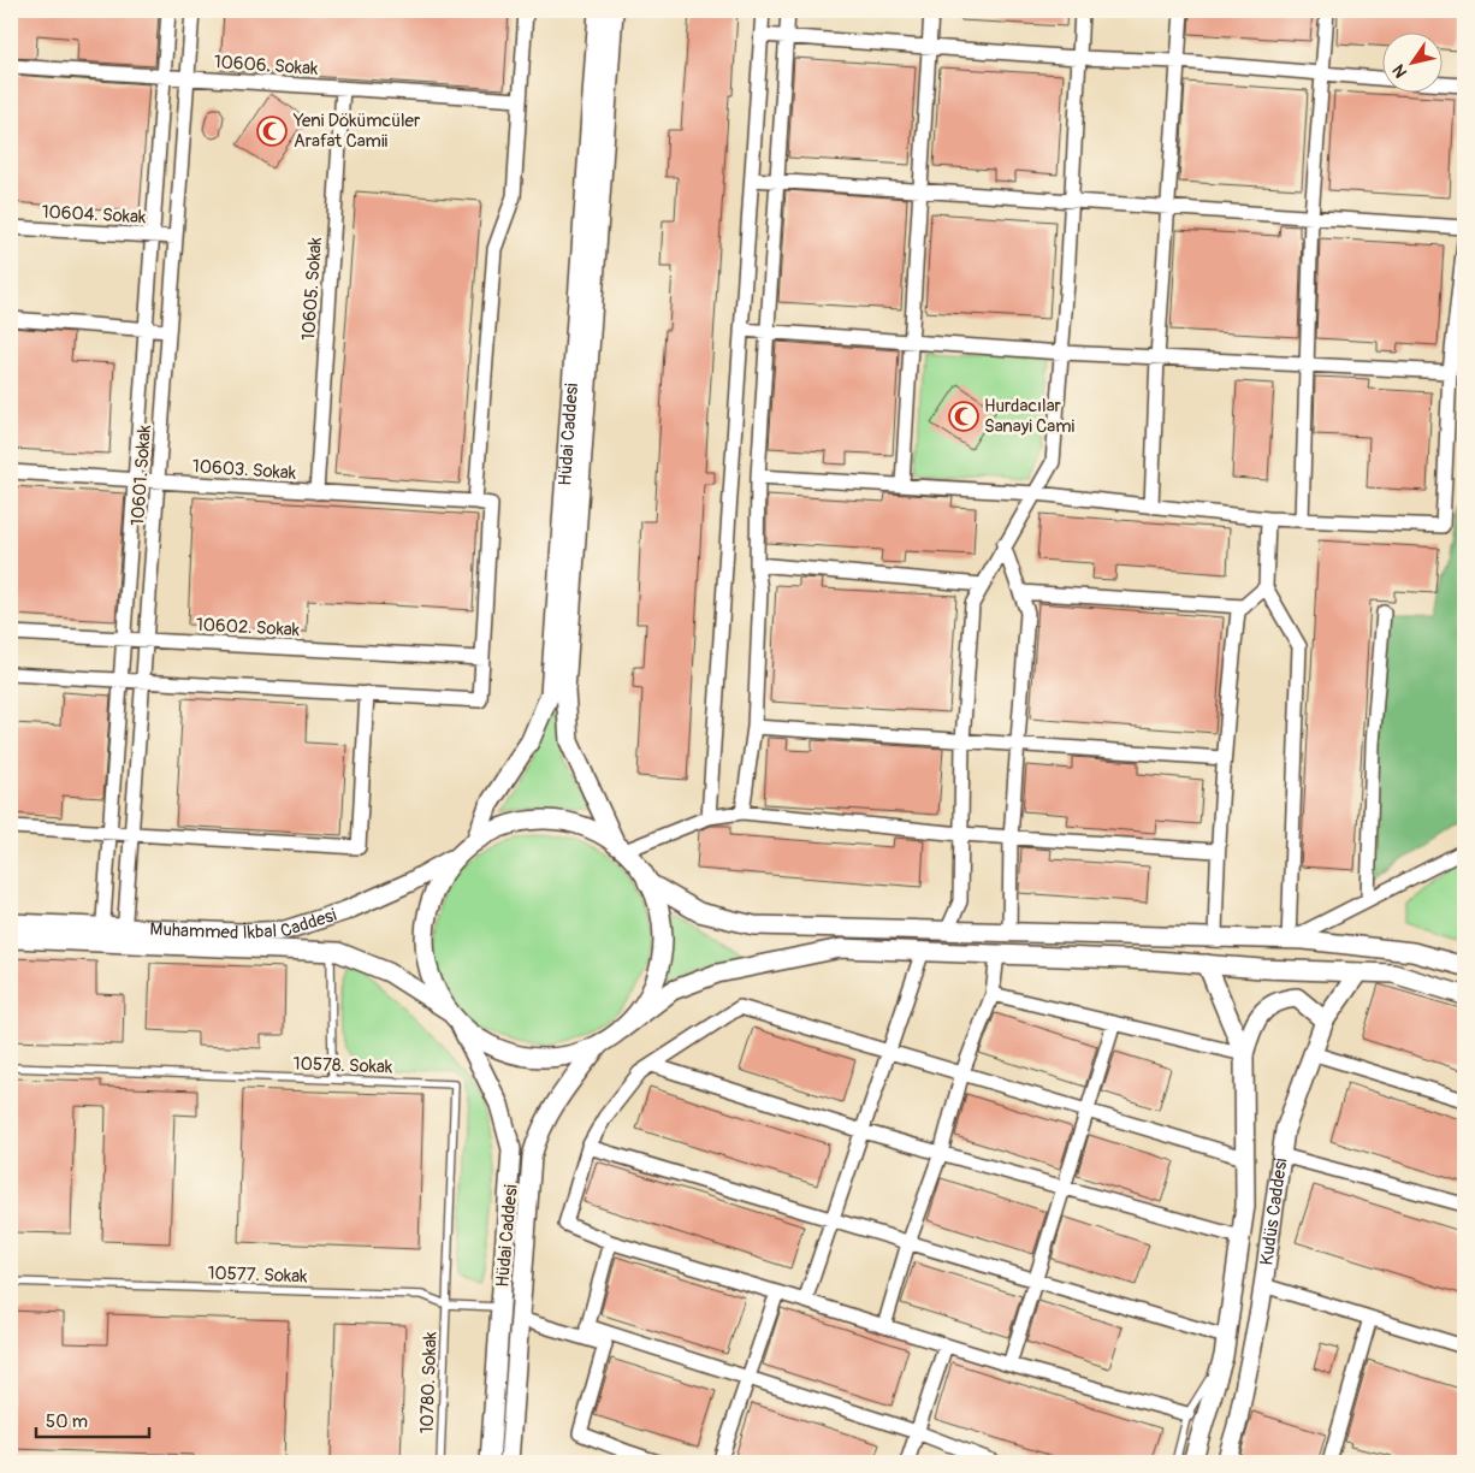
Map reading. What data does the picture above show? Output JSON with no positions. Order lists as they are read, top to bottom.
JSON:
{
  "streets": {
    "street": [
      "10606. Sokak",
      "10604. Sokak",
      "10605. Sokak",
      "Hüdai Caddesi",
      "10603. Sokak",
      "10601. Sokak",
      "10602. Sokak",
      "Muhammed İkbal Caddesi",
      "Kudüs Caddesi"
    ],
    "lane": ["10578. Sokak", "10577. Sokak", "10780. Sokak"]
  },
  "crossings": [
    ["10606. Sokak", "10605. Sokak"],
    ["10606. Sokak", "10601. Sokak"],
    ["10604. Sokak", "10601. Sokak"],
    ["10605. Sokak", "10603. Sokak"],
    ["Hüdai Caddesi", "Muhammed İkbal Caddesi"],
    ["Hüdai Caddesi", "10577. Sokak"],
    ["10603. Sokak", "10601. Sokak"],
    ["10601. Sokak", "10602. Sokak"],
    ["10601. Sokak", "Muhammed İkbal Caddesi"],
    ["10578. Sokak", "10577. Sokak"],
    ["10578. Sokak", "10780. Sokak"],
    ["10577. Sokak", "10780. Sokak"]
  ],
  "places": {
    "mosque": ["Yeni Dökümcüler Arafat Camii", "Hurdacılar Sanayi Cami"]
  },
  "scale_bar": "50 m",
  "north": "bottom left"
}
